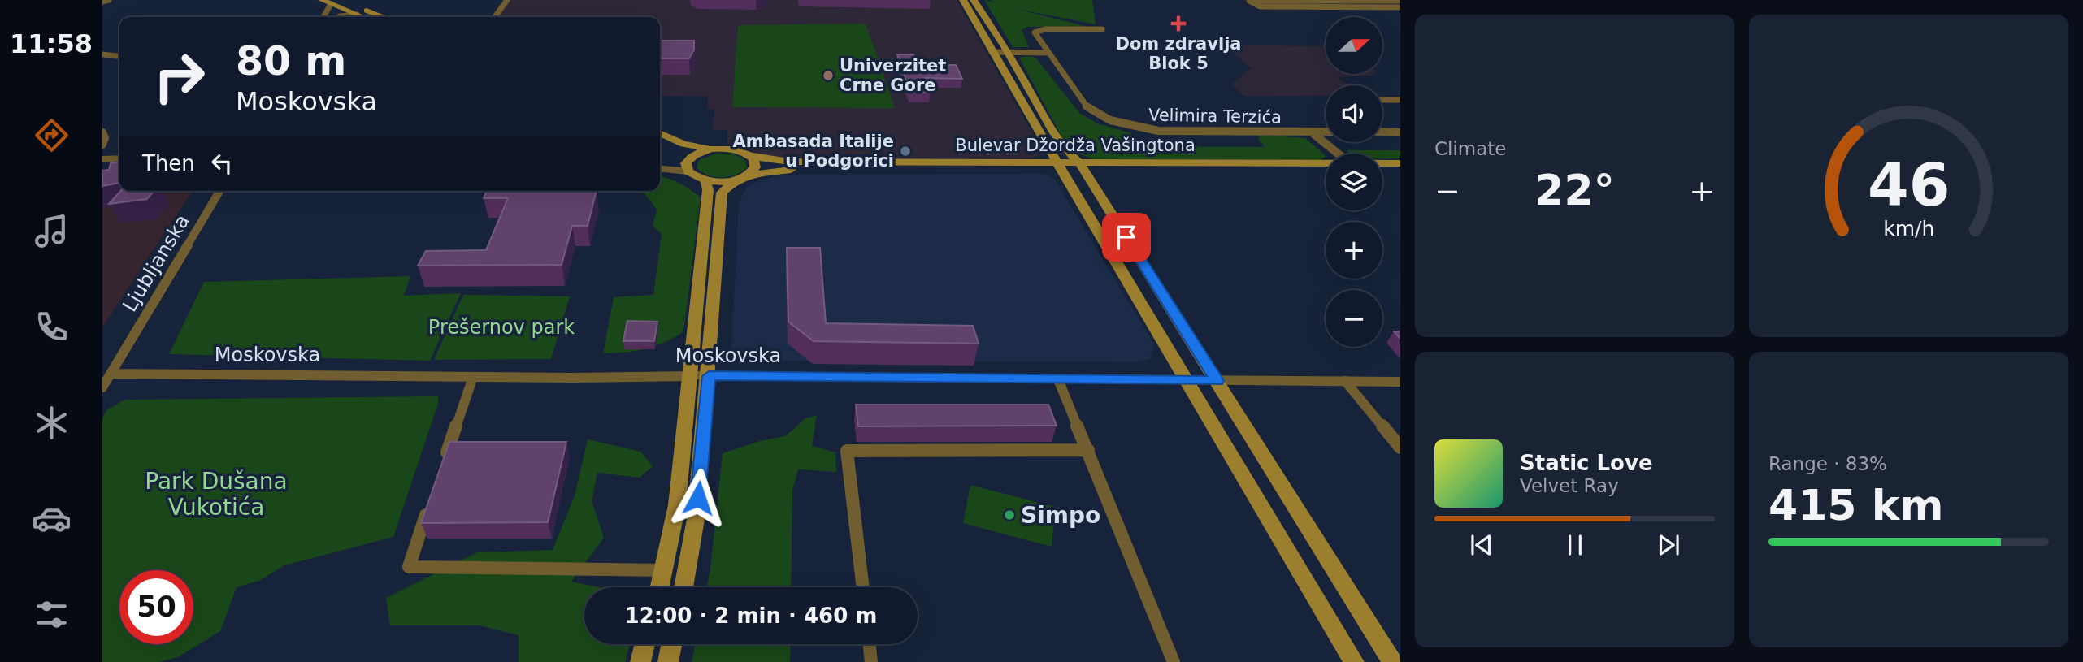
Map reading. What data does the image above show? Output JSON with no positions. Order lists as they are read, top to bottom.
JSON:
{
  "streets": {
    "main road": ["Bulevar Džordža Vašingtona"],
    "street": ["Velimira Terzića", "Ljubljanska", "Moskovska"]
  },
  "crossings": [
    ["Ljubljanska", "Moskovska"]
  ],
  "parks": ["Prešernov park", "Park Dušana Vukotića"],
  "places": {
    "health": ["Dom zdravlja Blok 5"],
    "other": ["Univerzitet Crne Gore", "Ambasada Italije u Podgorici", "Simpo"]
  },
  "north": "right",
  "page": {
    "tabs": "11:58",
    "tile": [
      "Climate",
      ["Range · 83%", "415 km"]
    ],
    "map_buttons": ["+", "−"],
    "turn": ["80 m", "Moskovska"],
    "then": "Then",
    "heat": ["−", "22°", "+"],
    "song": ["Static Love", "Velvet Ray"],
    "limit": "50",
    "trip": "12:00 · 2 min · 460 m",
    "gauge": ["46", "km/h"]
  }
}
